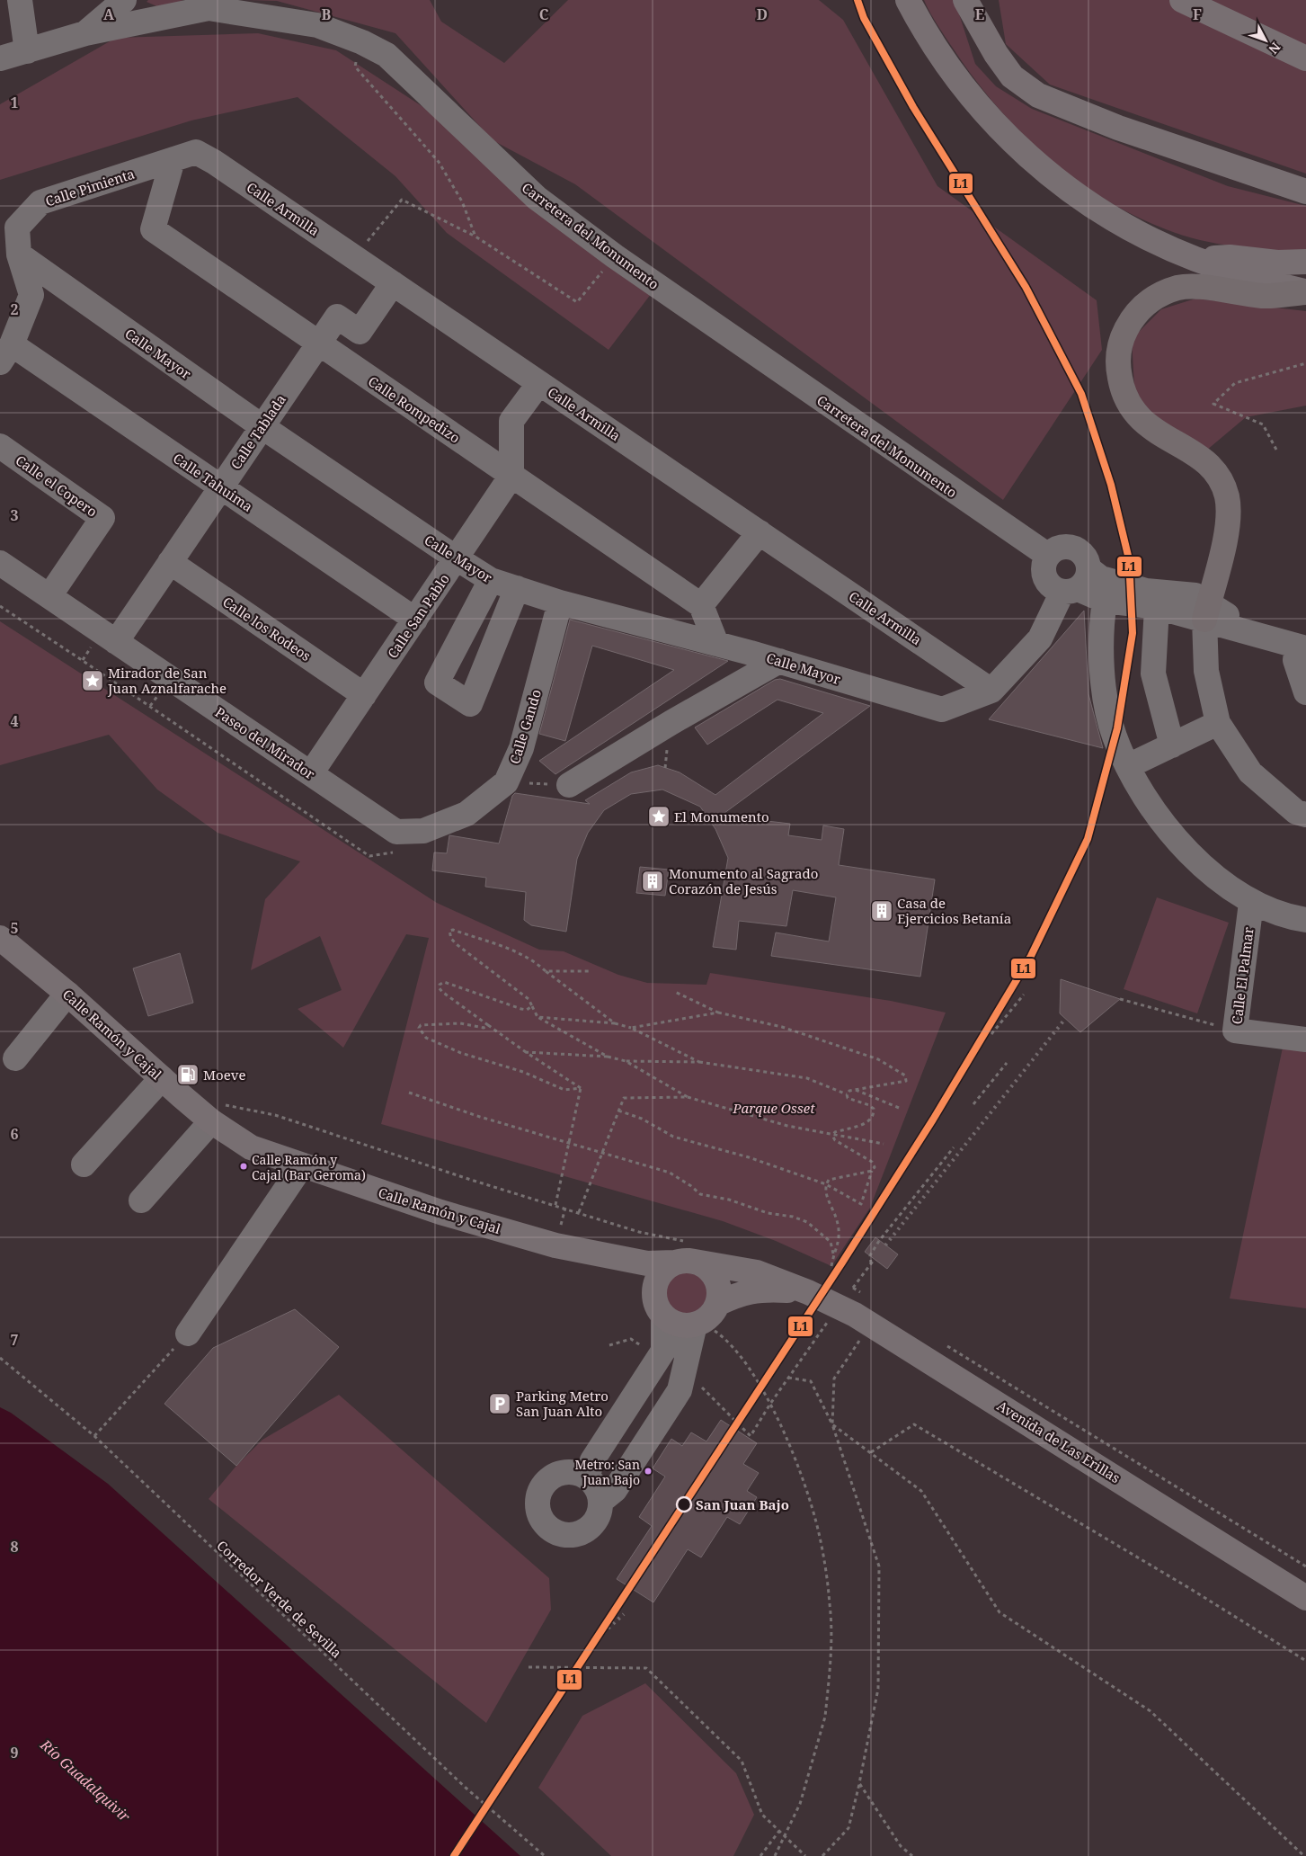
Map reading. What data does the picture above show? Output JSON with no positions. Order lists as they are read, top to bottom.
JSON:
{
  "streets": {
    "main road": ["Calle Ramón y Cajal", "Avenida de Las Erillas"],
    "street": [
      "Calle Pimienta",
      "Calle Armilla",
      "Carretera del Monumento",
      "Calle Mayor",
      "Calle Rompedizo",
      "Calle Tablada",
      "Calle Tahuima",
      "Calle el Copero",
      "Calle San Pablo",
      "Calle los Rodeos",
      "Calle Gando",
      "Paseo del Mirador",
      "Calle El Palmar"
    ],
    "path": ["Corredor Verde de Sevilla"]
  },
  "crossings": [
    ["Calle Pimienta", "Calle Armilla"],
    ["Calle Pimienta", "Calle Mayor"],
    ["Calle Pimienta", "Calle Rompedizo"],
    ["Calle Armilla", "Calle Mayor"],
    ["Calle Armilla", "Calle Rompedizo"],
    ["Calle Armilla", "Calle Tablada"],
    ["Calle Mayor", "Calle Tablada"],
    ["Calle Mayor", "Calle San Pablo"],
    ["Calle Mayor", "Calle Gando"],
    ["Calle Rompedizo", "Calle Tablada"],
    ["Calle Rompedizo", "Calle San Pablo"],
    ["Calle Tablada", "Calle Tahuima"],
    ["Calle Tablada", "Calle los Rodeos"],
    ["Calle Tablada", "Paseo del Mirador"],
    ["Calle Tahuima", "Calle San Pablo"],
    ["Calle el Copero", "Paseo del Mirador"],
    ["Calle San Pablo", "Calle los Rodeos"],
    ["Calle San Pablo", "Paseo del Mirador"],
    ["Calle Gando", "Paseo del Mirador"],
    ["Calle Ramón y Cajal", "Avenida de Las Erillas"]
  ],
  "water": ["Río Guadalquivir"],
  "parks": ["Parque Osset"],
  "places": {
    "place": ["Mirador de San Juan Aznalfarache", "El Monumento"],
    "building": ["Monumento al Sagrado Corazón de Jesús", "Casa de Ejercicios Betanía"],
    "fuel station": ["Moeve"],
    "other": ["Calle Ramón y Cajal (Bar Geroma)", "Metro: San Juan Bajo", "San Juan Bajo"],
    "parking": ["Parking Metro San Juan Alto"]
  },
  "lines": ["transit line L1"],
  "north": "bottom right",
  "grid": {
    "columns": [
      "A",
      "B",
      "C",
      "D",
      "E",
      "F"
    ],
    "rows": [
      "1",
      "2",
      "3",
      "4",
      "5",
      "6",
      "7",
      "8",
      "9"
    ]
  }
}
